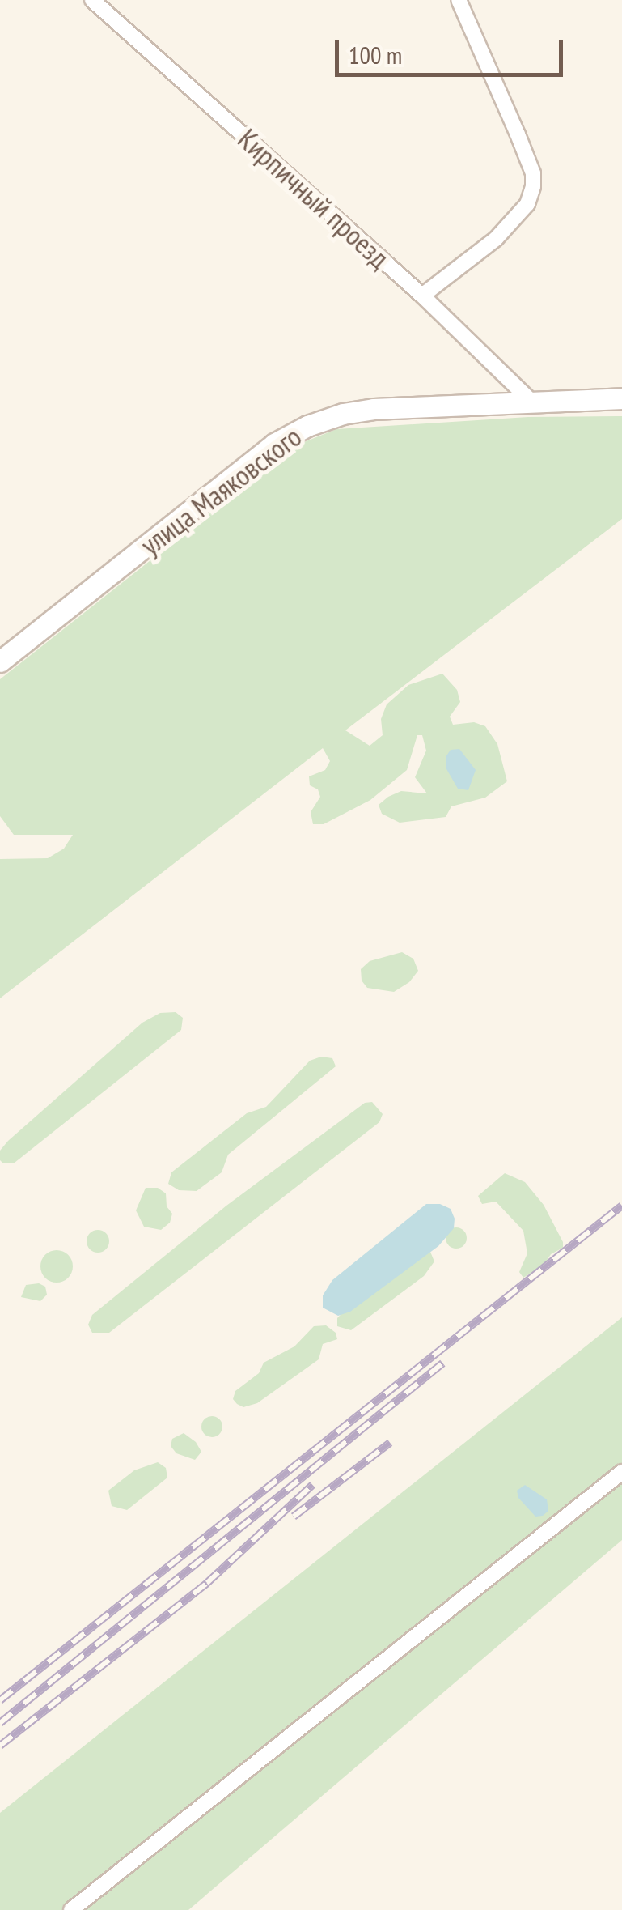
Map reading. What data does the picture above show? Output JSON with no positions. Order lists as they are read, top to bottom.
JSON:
{
  "streets": {
    "street": ["Кирпичный проезд", "улица Маяковского"]
  },
  "crossings": [
    ["Кирпичный проезд", "улица Маяковского"]
  ],
  "scale_bar": "100 m"
}
